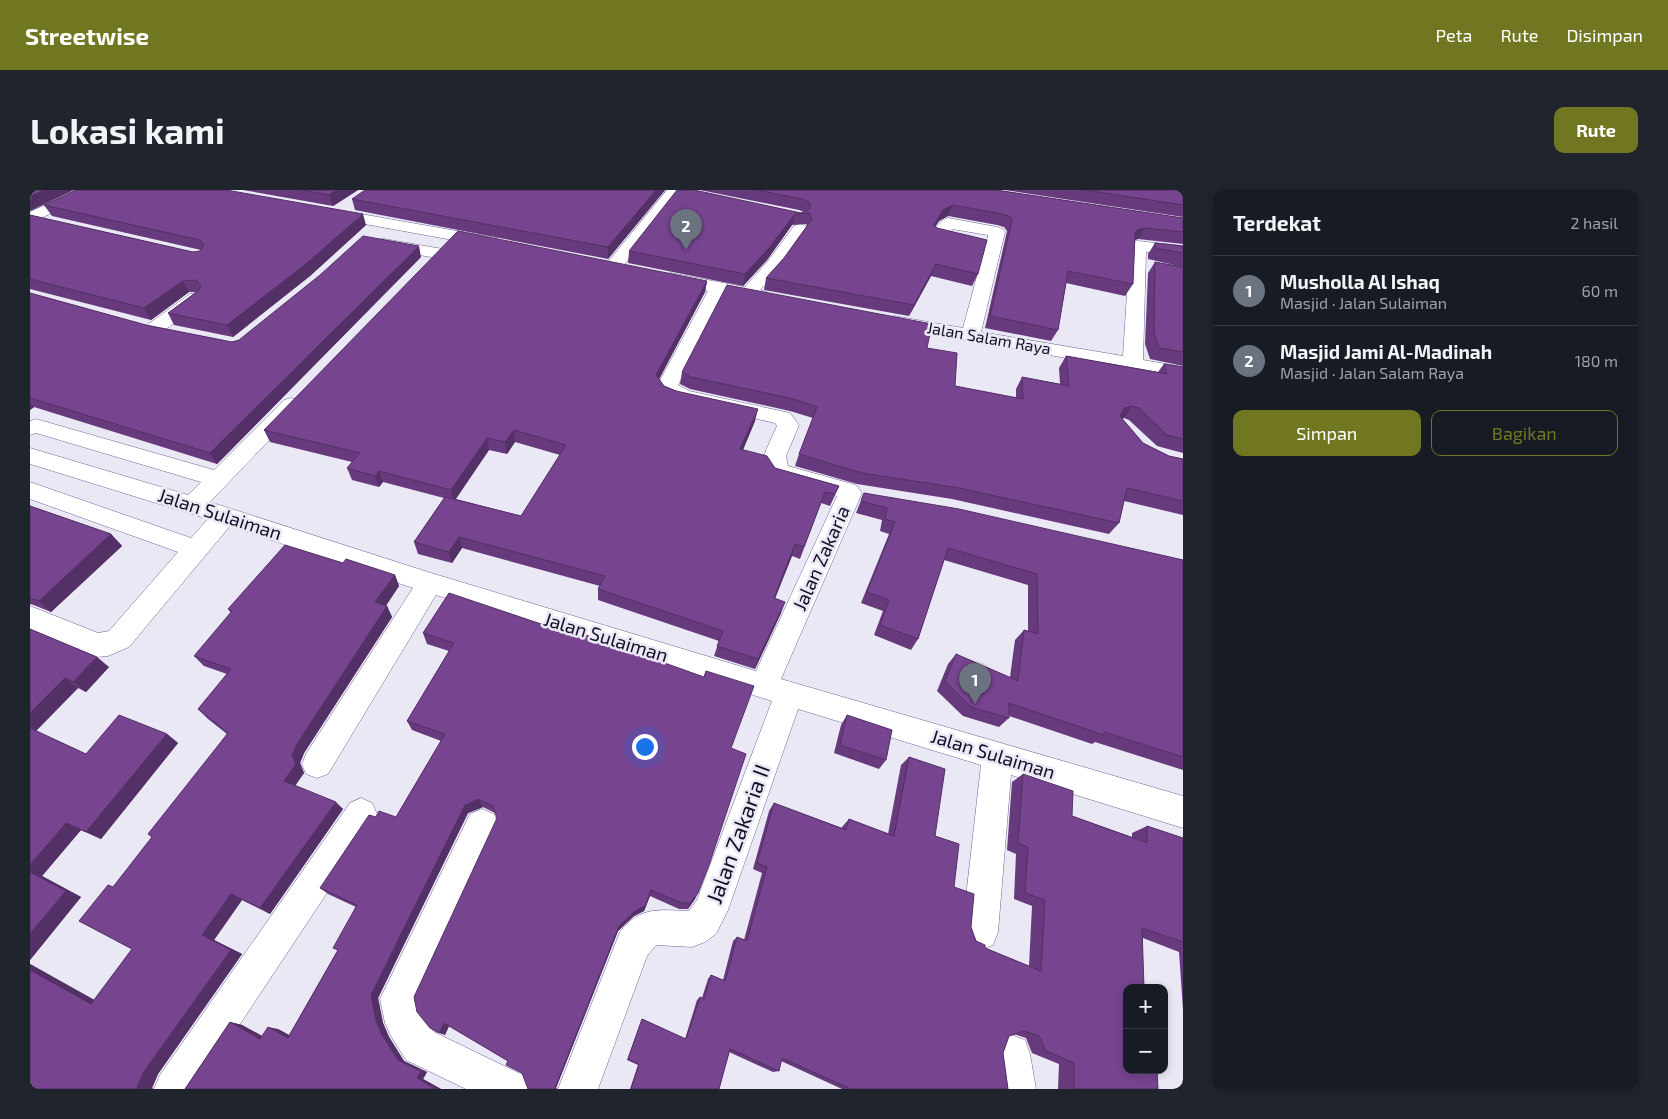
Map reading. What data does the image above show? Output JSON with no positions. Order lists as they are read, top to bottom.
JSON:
{
  "streets": {
    "street": [
      "Jalan Salam Raya",
      "Jalan Sulaiman",
      "Jalan Zakaria",
      "Jalan Zakaria II"
    ]
  },
  "crossings": [
    ["Jalan Sulaiman", "Jalan Zakaria"],
    ["Jalan Sulaiman", "Jalan Zakaria II"],
    ["Jalan Zakaria", "Jalan Zakaria II"]
  ],
  "page": {
    "header": "Streetwise",
    "nav": ["Peta", "Rute", "Disimpan"],
    "buttons": [
      "Rute",
      ["Simpan", "Bagikan"]
    ],
    "title": "Lokasi kami",
    "heading": ["Terdekat", "2 hasil"],
    "pins": ["2", "1"],
    "list": [
      {
        "mark": "1",
        "name": "Musholla Al Ishaq",
        "note": "Masjid · Jalan Sulaiman",
        "value": "60 m"
      },
      {
        "mark": "2",
        "name": "Masjid Jami Al-Madinah",
        "note": "Masjid · Jalan Salam Raya",
        "value": "180 m"
      }
    ],
    "map_buttons": ["+", "−"]
  }
}
